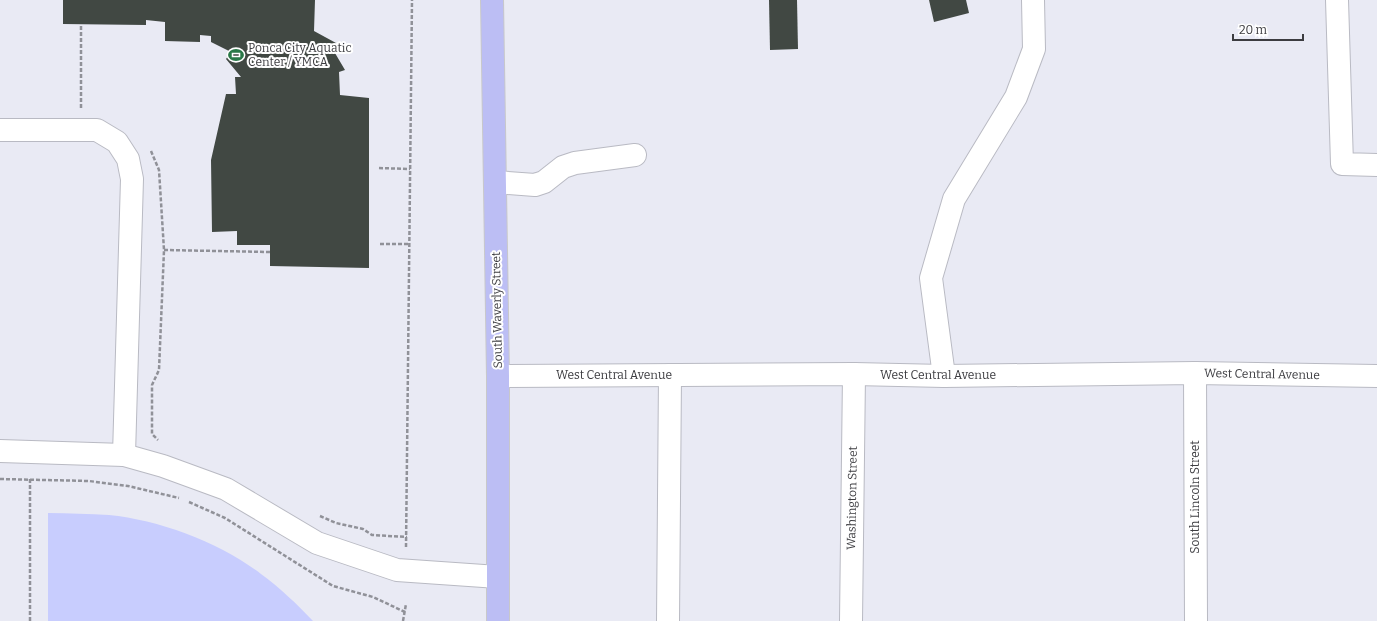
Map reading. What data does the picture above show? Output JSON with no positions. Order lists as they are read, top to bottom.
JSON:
{
  "streets": {
    "main road": ["South Waverly Street"],
    "street": ["West Central Avenue", "South Lincoln Street", "Washington Street"]
  },
  "crossings": [
    ["South Waverly Street", "West Central Avenue"],
    ["West Central Avenue", "South Lincoln Street"],
    ["West Central Avenue", "Washington Street"]
  ],
  "places": {
    "sports": ["Ponca City Aquatic Center / YMCA"]
  },
  "scale_bar": "20 m"
}
